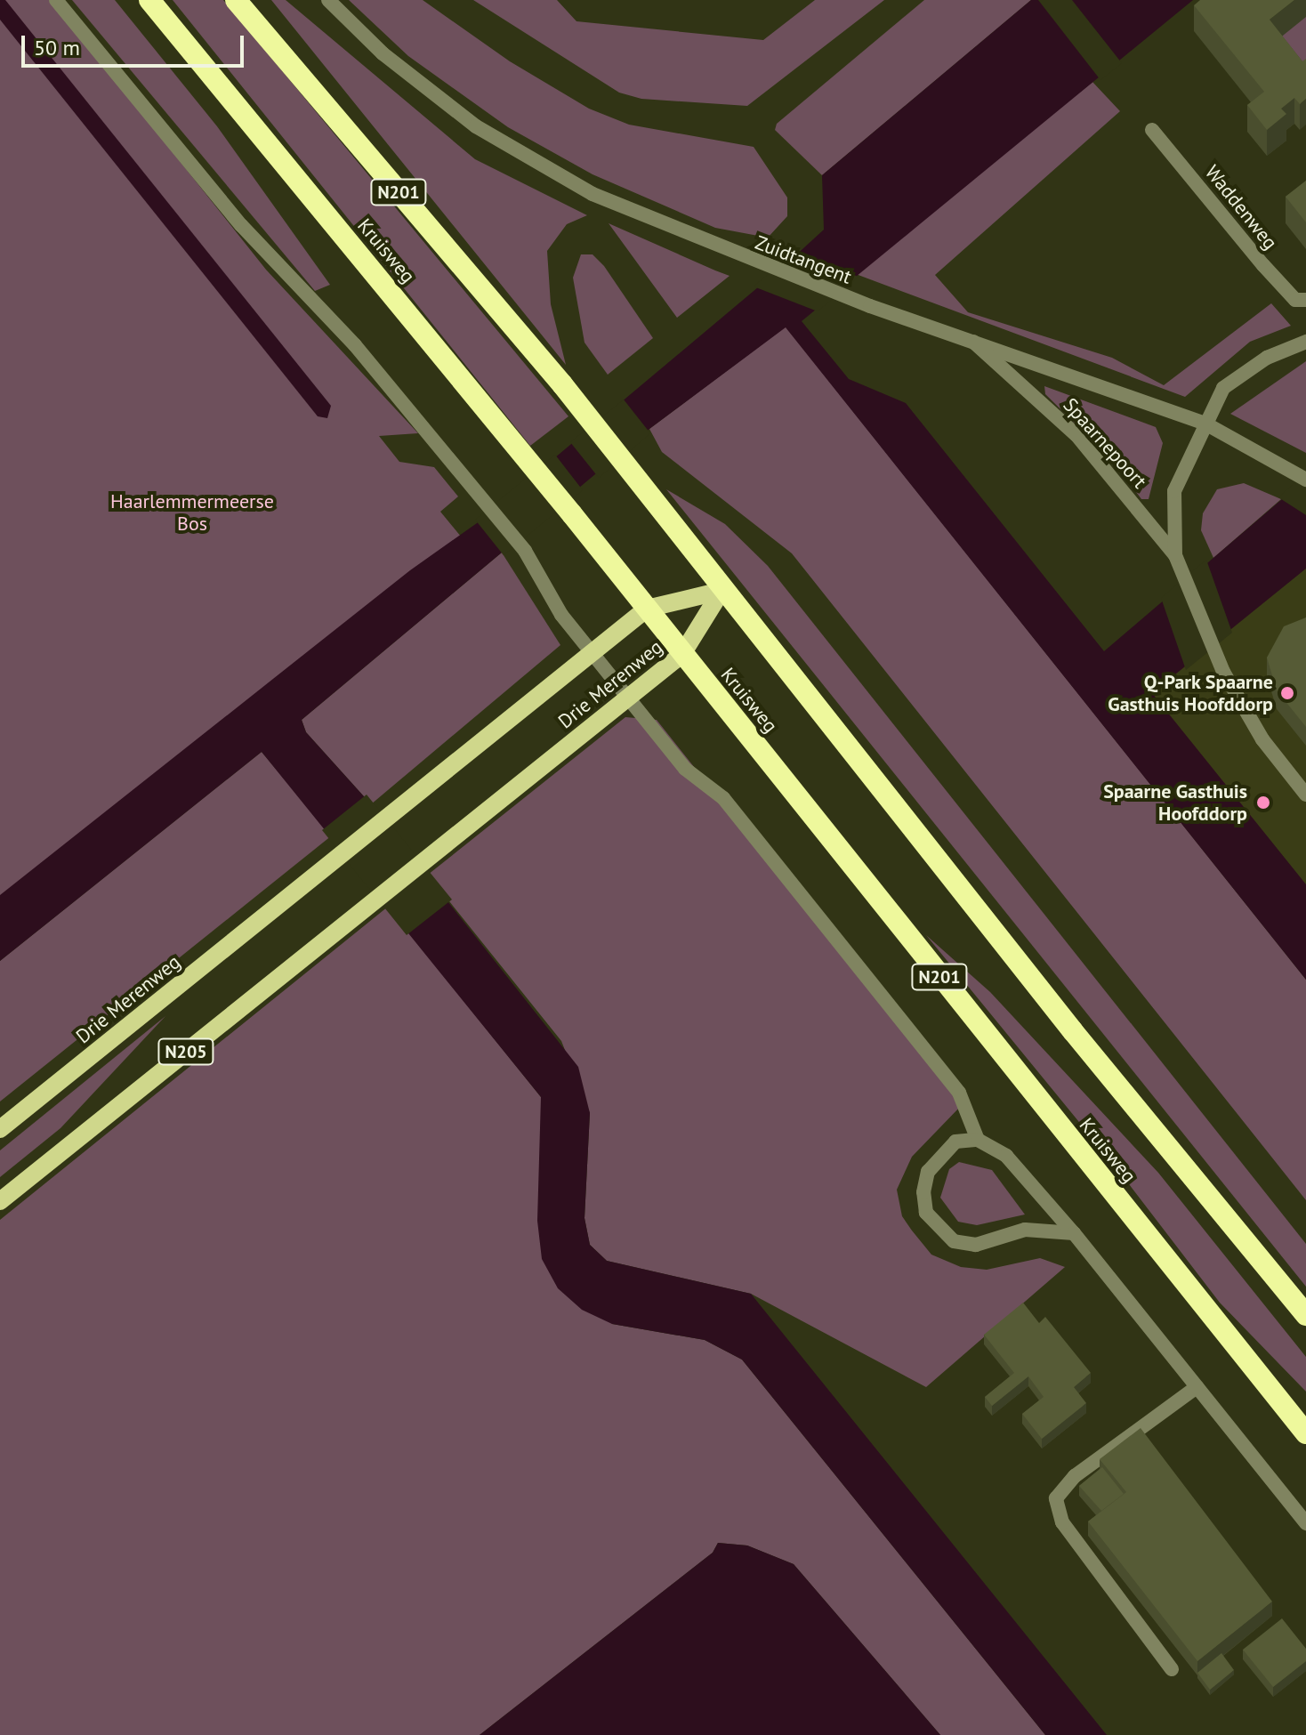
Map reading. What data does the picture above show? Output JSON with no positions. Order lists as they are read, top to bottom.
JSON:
{
  "streets": {
    "highway": ["N201", "Kruisweg"],
    "main road": ["Drie Merenweg", "N205"],
    "street": ["Waddenweg", "Zuidtangent", "Spaarnepoort"]
  },
  "crossings": [
    ["N201", "Drie Merenweg"],
    ["Kruisweg", "Drie Merenweg"],
    ["Zuidtangent", "Spaarnepoort"]
  ],
  "parks": ["Haarlemmermeerse Bos"],
  "places": ["Q-Park Spaarne Gasthuis Hoofddorp", "Spaarne Gasthuis Hoofddorp"],
  "scale_bar": "50 m"
}
